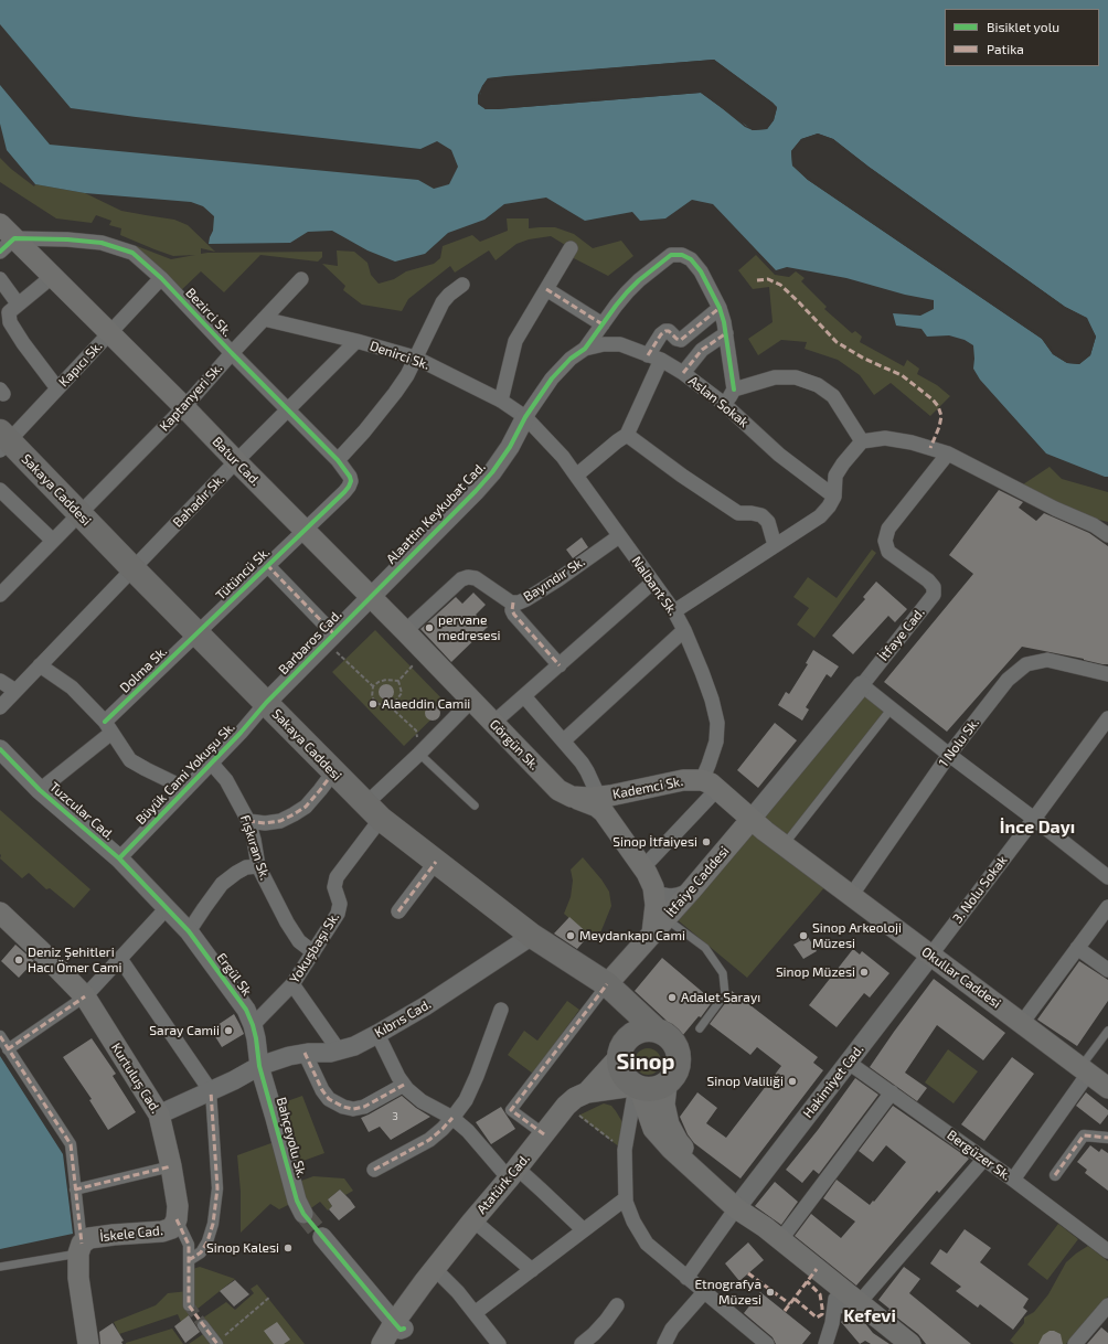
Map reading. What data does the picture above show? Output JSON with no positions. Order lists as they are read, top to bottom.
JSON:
{
  "streets": {
    "highway": ["Sakaya Caddesi"],
    "main road": [
      "Batur Cad.",
      "Görgün Sk.",
      "Kademci Sk.",
      "İtfaiye Caddesi",
      "Okullar Caddesi",
      "Kurtuluş Cad.",
      "Atatürk Cad.",
      "İskele Cad."
    ],
    "street": [
      "Bezirci Sk.",
      "Denirci Sk.",
      "Kapıcı Sk.",
      "Kaptanyeri Sk.",
      "Aslan Sokak",
      "Bahadır Sk.",
      "Alaattin Keykubat Cad.",
      "Tütüncü Sk.",
      "Bayındır Sk.",
      "Nalbant Sk.",
      "İtfaye Cad.",
      "Barbaros Cad.",
      "Dolma Sk.",
      "1 Nolu Sk.",
      "Büyük Cami Yokuşu Sk.",
      "Tuzcular Cad.",
      "Fışkıran Sk.",
      "3. Nolu Sokak",
      "Yokuşbaşı Sk.",
      "Ergül Sk",
      "Kıbrıs Cad.",
      "Hakimiyet Cad.",
      "Bahçeyolu Sk.",
      "Bergüzer Sk."
    ]
  },
  "crossings": [
    ["Bezirci Sk.", "Kapıcı Sk."],
    ["Bezirci Sk.", "Kaptanyeri Sk."],
    ["Bezirci Sk.", "Batur Cad."],
    ["Bezirci Sk.", "Bahadır Sk."],
    ["Bezirci Sk.", "Tütüncü Sk."],
    ["Denirci Sk.", "Kaptanyeri Sk."],
    ["Denirci Sk.", "Bahadır Sk."],
    ["Denirci Sk.", "Alaattin Keykubat Cad."],
    ["Denirci Sk.", "Nalbant Sk."],
    ["Kapıcı Sk.", "Batur Cad."],
    ["Kapıcı Sk.", "Sakaya Caddesi"],
    ["Kaptanyeri Sk.", "Batur Cad."],
    ["Kaptanyeri Sk.", "Sakaya Caddesi"],
    ["Batur Cad.", "Bahadır Sk."],
    ["Batur Cad.", "Alaattin Keykubat Cad."],
    ["Batur Cad.", "Tütüncü Sk."],
    ["Batur Cad.", "Bayındır Sk."],
    ["Batur Cad.", "Barbaros Cad."],
    ["Batur Cad.", "Görgün Sk."],
    ["Batur Cad.", "Yokuşbaşı Sk."],
    ["Sakaya Caddesi", "Bahadır Sk."],
    ["Sakaya Caddesi", "Tütüncü Sk."],
    ["Sakaya Caddesi", "Barbaros Cad."],
    ["Sakaya Caddesi", "Dolma Sk."],
    ["Sakaya Caddesi", "Büyük Cami Yokuşu Sk."],
    ["Sakaya Caddesi", "İtfaiye Caddesi"],
    ["Sakaya Caddesi", "Yokuşbaşı Sk."],
    ["Sakaya Caddesi", "Kıbrıs Cad."],
    ["Alaattin Keykubat Cad.", "Nalbant Sk."],
    ["Alaattin Keykubat Cad.", "Barbaros Cad."],
    ["Tütüncü Sk.", "Dolma Sk."],
    ["Bayındır Sk.", "Nalbant Sk."],
    ["Nalbant Sk.", "Kademci Sk."],
    ["İtfaye Cad.", "İtfaiye Caddesi"],
    ["İtfaye Cad.", "Okullar Caddesi"],
    ["Barbaros Cad.", "Büyük Cami Yokuşu Sk."],
    ["Dolma Sk.", "Tuzcular Cad."],
    ["1 Nolu Sk.", "Okullar Caddesi"],
    ["Görgün Sk.", "Kademci Sk."],
    ["Görgün Sk.", "Yokuşbaşı Sk."],
    ["Büyük Cami Yokuşu Sk.", "Tuzcular Cad."],
    ["Büyük Cami Yokuşu Sk.", "Fışkıran Sk."],
    ["Tuzcular Cad.", "Ergül Sk"],
    ["Fışkıran Sk.", "Yokuşbaşı Sk."],
    ["İtfaiye Caddesi", "Okullar Caddesi"],
    ["3. Nolu Sokak", "Okullar Caddesi"],
    ["3. Nolu Sokak", "Hakimiyet Cad."],
    ["Yokuşbaşı Sk.", "Ergül Sk"],
    ["Ergül Sk", "Kıbrıs Cad."],
    ["Ergül Sk", "Bahçeyolu Sk."],
    ["Okullar Caddesi", "Hakimiyet Cad."],
    ["Kıbrıs Cad.", "Kurtuluş Cad."],
    ["Kıbrıs Cad.", "Bahçeyolu Sk."],
    ["Kurtuluş Cad.", "İskele Cad."],
    ["Hakimiyet Cad.", "Bergüzer Sk."]
  ],
  "districts": ["İnce Dayı", "Sinop", "Kefevi"],
  "places": [
    "pervane medresesi",
    "Alaeddin Camii",
    "Sinop İtfaiyesi",
    "Meydankapı Cami",
    "Sinop Arkeoloji Müzesi",
    "Deniz Şehitleri Hacı Ömer Cami",
    "Sinop Müzesi",
    "Adalet Sarayı",
    "Saray Camii",
    "Sinop Valiliği",
    "Sinop Kalesi",
    "Etnografya Müzesi"
  ],
  "house_numbers": ["3"],
  "legend": ["Bisiklet yolu", "Patika"]
}
